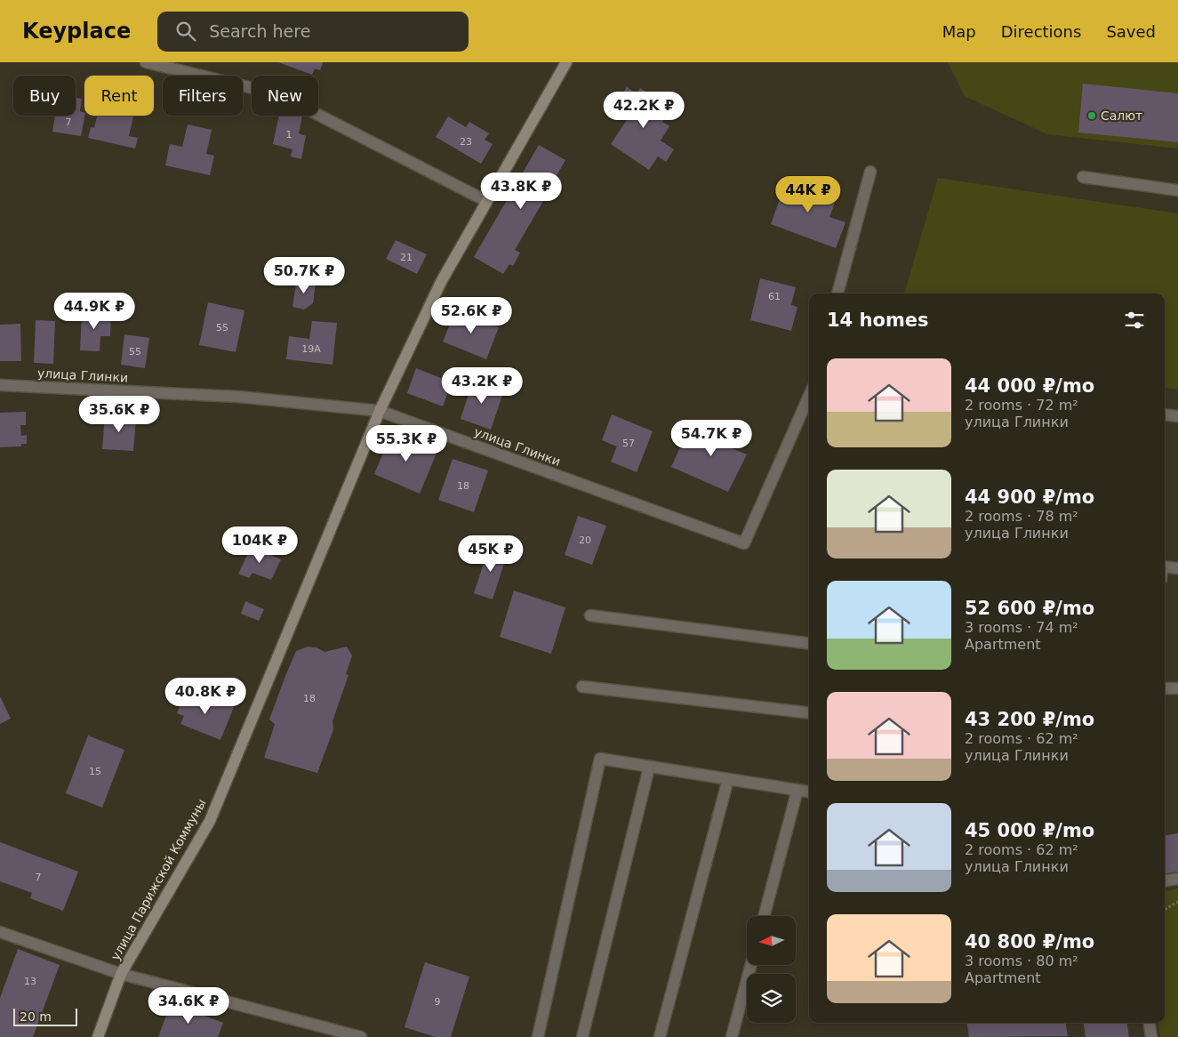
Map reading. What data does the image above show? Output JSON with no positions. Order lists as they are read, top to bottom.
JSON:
{
  "streets": {
    "street": ["улица Глинки", "улица Парижской Коммуны"]
  },
  "crossings": [
    ["улица Глинки", "улица Парижской Коммуны"]
  ],
  "places": ["Салют"],
  "house_numbers": [
    "7",
    "1",
    "23",
    "21",
    "61",
    "55",
    "19А",
    "55",
    "57",
    "18",
    "20",
    "18",
    "15",
    "7",
    "13",
    "9"
  ],
  "scale_bar": "20 m",
  "north": "left",
  "page": {
    "header": "Keyplace",
    "search": "Search here",
    "nav": ["Map", "Directions", "Saved"],
    "chip": [
      "Buy",
      "Rent",
      "Filters",
      "New"
    ],
    "price": [
      "42.2K ₽",
      "43.8K ₽",
      "44K ₽",
      "50.7K ₽",
      "44.9K ₽",
      "52.6K ₽",
      "43.2K ₽",
      "35.6K ₽",
      "54.7K ₽",
      "55.3K ₽",
      "104K ₽",
      "45K ₽",
      "40.8K ₽",
      "34.6K ₽"
    ],
    "heading": "14 homes",
    "list": [
      {
        "name": "44 000 ₽/mo",
        "note": "2 rooms · 72 m² · улица Глинки"
      },
      {
        "name": "44 900 ₽/mo",
        "note": "2 rooms · 78 m² · улица Глинки"
      },
      {
        "name": "52 600 ₽/mo",
        "note": "3 rooms · 74 m² · Apartment"
      },
      {
        "name": "43 200 ₽/mo",
        "note": "2 rooms · 62 m² · улица Глинки"
      },
      {
        "name": "45 000 ₽/mo",
        "note": "2 rooms · 62 m² · улица Глинки"
      },
      {
        "name": "40 800 ₽/mo",
        "note": "3 rooms · 80 m² · Apartment"
      }
    ],
    "scale": "20 m"
  }
}
